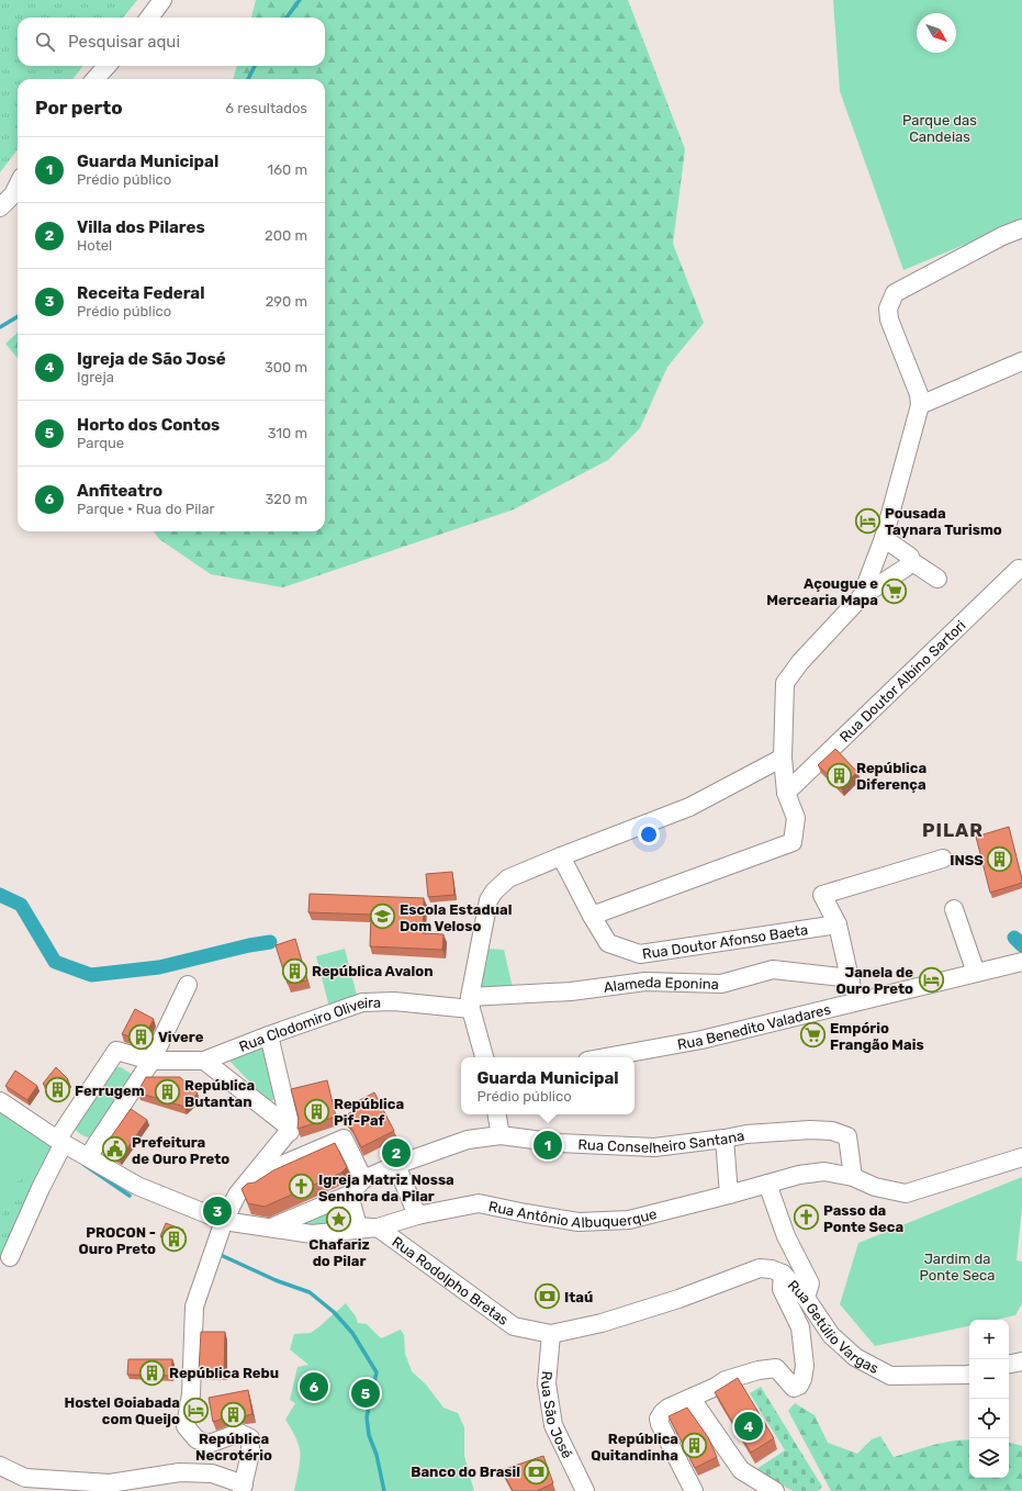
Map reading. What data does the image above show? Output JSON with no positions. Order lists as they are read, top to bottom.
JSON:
{
  "streets": {
    "street": [
      "Rua Doutor Albino Sartori",
      "Rua Doutor Afonso Baeta",
      "Alameda Eponina",
      "Rua Clodomiro Oliveira",
      "Rua Benedito Valadares",
      "Rua Conselheiro Santana",
      "Rua Antônio Albuquerque",
      "Rua Rodolpho Bretas",
      "Rua Getúlio Vargas",
      "Rua São José"
    ]
  },
  "crossings": [
    ["Alameda Eponina", "Rua Clodomiro Oliveira"],
    ["Rua Conselheiro Santana", "Rua Antônio Albuquerque"],
    ["Rua Antônio Albuquerque", "Rua Rodolpho Bretas"],
    ["Rua Rodolpho Bretas", "Rua Getúlio Vargas"],
    ["Rua Rodolpho Bretas", "Rua São José"],
    ["Rua Getúlio Vargas", "Rua São José"]
  ],
  "districts": ["PILAR"],
  "parks": ["Parque das Candeias", "Jardim da Ponte Seca"],
  "places": {
    "hotel": ["Pousada Taynara Turismo", "Janela de Ouro Preto", "Hostel Goiabada com Queijo"],
    "supermarket": ["Açougue e Mercearia Mapa", "Empório Frangão Mais"],
    "building": [
      "República Diferença",
      "INSS",
      "República Avalon",
      "Vivere",
      "Ferrugem",
      "República Butantan",
      "República Pif-Paf",
      "PROCON - Ouro Preto",
      "República Rebu",
      "República Necrotério",
      "República Quitandinha"
    ],
    "school or university": ["Escola Estadual Dom Veloso"],
    "public building": ["Prefeitura de Ouro Preto"],
    "church": ["Igreja Matriz Nossa Senhora da Pilar", "Passo da Ponte Seca"],
    "place": ["Chafariz do Pilar"],
    "bank": ["Itaú", "Banco do Brasil"]
  },
  "north": "bottom right",
  "page": {
    "search": "Pesquisar aqui",
    "heading": ["Por perto", "6 resultados"],
    "list": [
      {
        "mark": "1",
        "name": "Guarda Municipal",
        "note": "Prédio público",
        "value": "160 m"
      },
      {
        "mark": "2",
        "name": "Villa dos Pilares",
        "note": "Hotel",
        "value": "200 m"
      },
      {
        "mark": "3",
        "name": "Receita Federal",
        "note": "Prédio público",
        "value": "290 m"
      },
      {
        "mark": "4",
        "name": "Igreja de São José",
        "note": "Igreja",
        "value": "300 m"
      },
      {
        "mark": "5",
        "name": "Horto dos Contos",
        "note": "Parque",
        "value": "310 m"
      },
      {
        "mark": "6",
        "name": "Anfiteatro",
        "note": "Parque · Rua do Pilar",
        "value": "320 m"
      }
    ],
    "popup": ["Guarda Municipal", "Prédio público"],
    "pins": [
      "1",
      "2",
      "3",
      "6",
      "5",
      "4"
    ],
    "map_buttons": ["+", "−"]
  }
}
